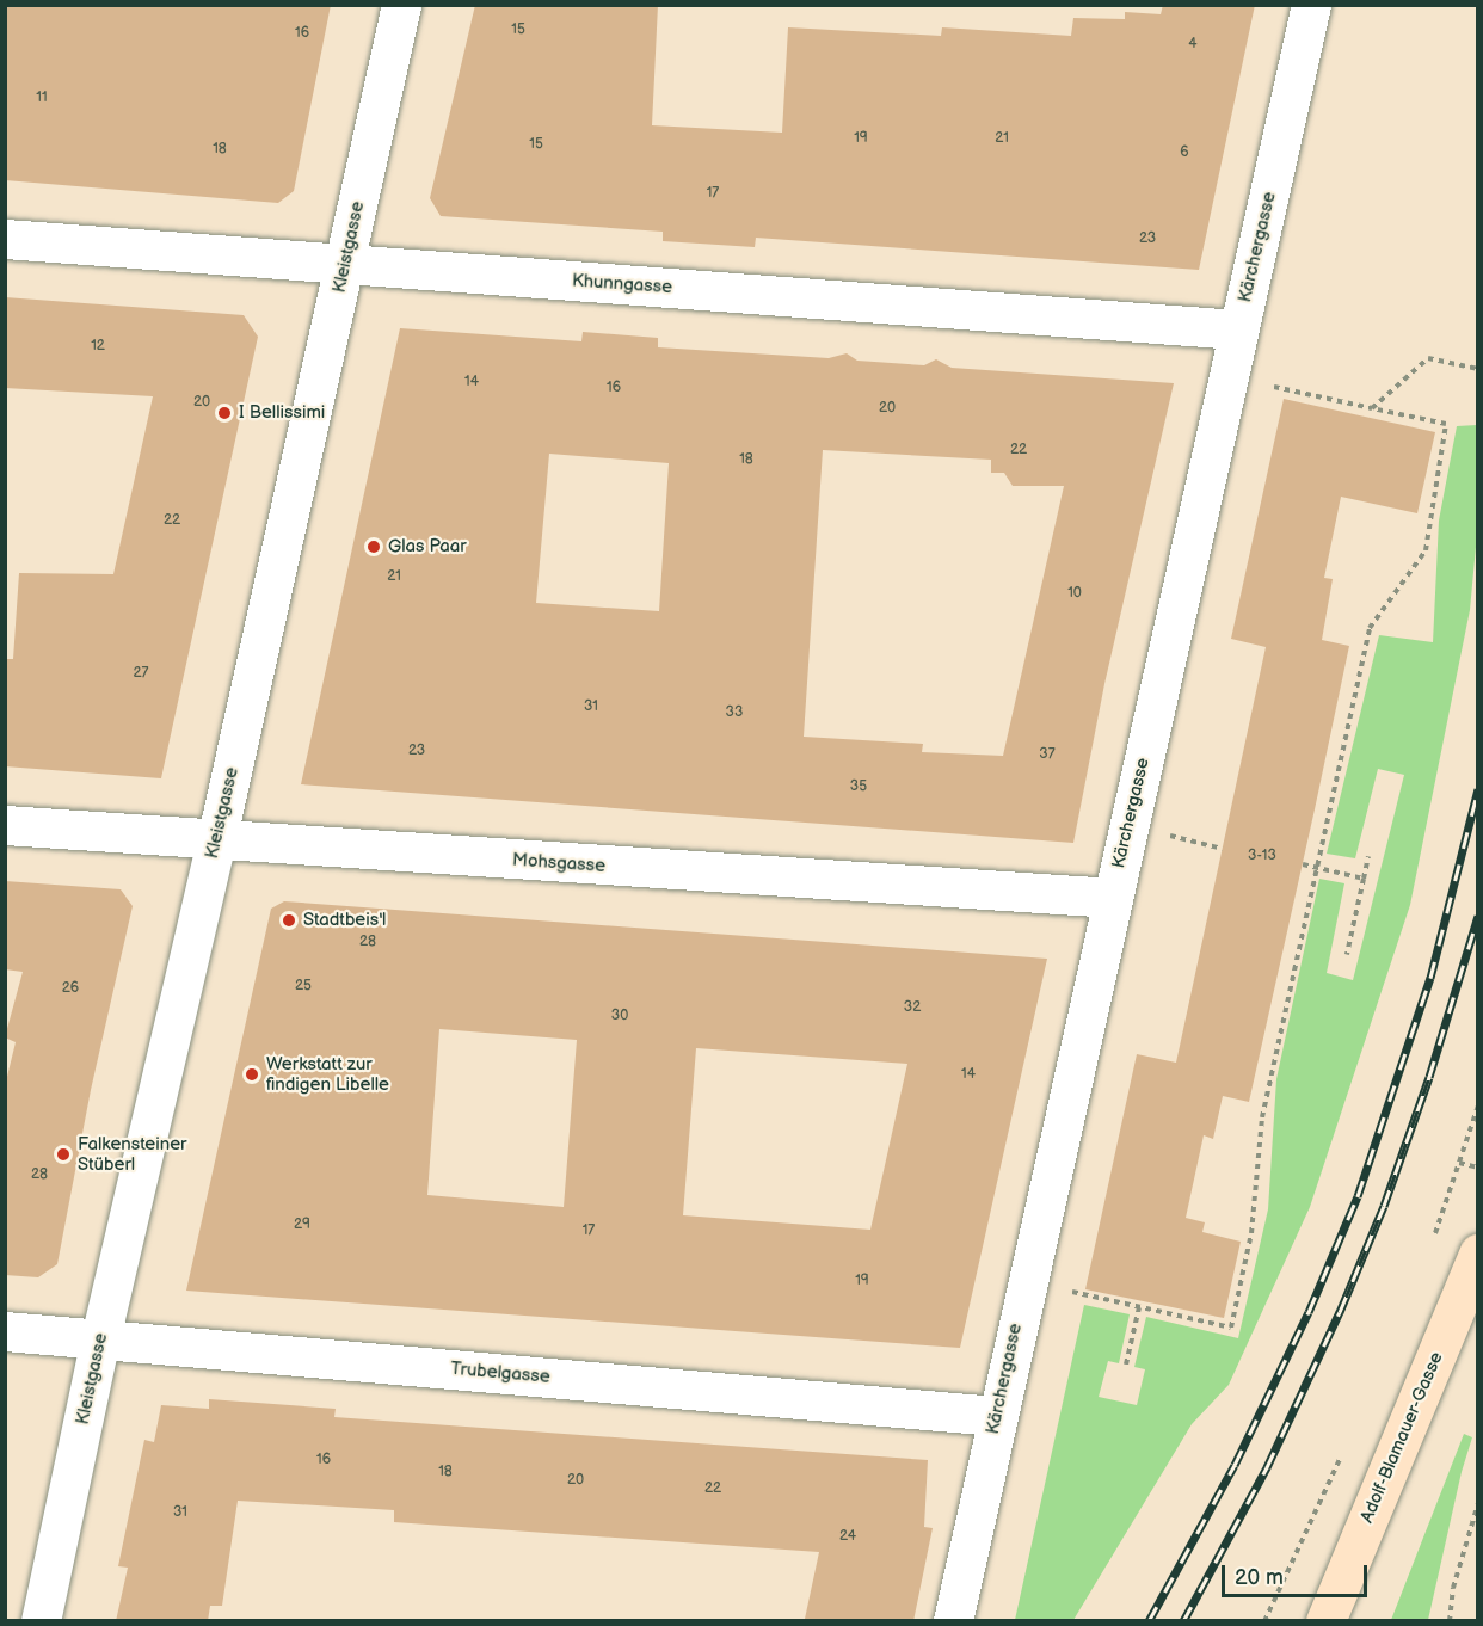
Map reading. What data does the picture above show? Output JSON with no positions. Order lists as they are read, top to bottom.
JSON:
{
  "streets": {
    "street": [
      "Kleistgasse",
      "Kärchergasse",
      "Khunngasse",
      "Mohsgasse",
      "Trubelgasse",
      "Adolf-Blamauer-Gasse"
    ]
  },
  "crossings": [
    ["Kleistgasse", "Khunngasse"],
    ["Kleistgasse", "Mohsgasse"],
    ["Kleistgasse", "Trubelgasse"],
    ["Kärchergasse", "Khunngasse"],
    ["Kärchergasse", "Mohsgasse"],
    ["Kärchergasse", "Trubelgasse"]
  ],
  "places": [
    "I Bellissimi",
    "Glas Paar",
    "Stadtbeis'l",
    "Werkstatt zur findigen Libelle",
    "Falkensteiner Stüberl"
  ],
  "house_numbers": [
    "15",
    "16",
    "4",
    "11",
    "19",
    "21",
    "15",
    "18",
    "6",
    "17",
    "23",
    "12",
    "14",
    "16",
    "20",
    "20",
    "22",
    "18",
    "22",
    "21",
    "10",
    "27",
    "31",
    "33",
    "23",
    "37",
    "35",
    "3-13",
    "28",
    "25",
    "26",
    "32",
    "30",
    "14",
    "28",
    "29",
    "17",
    "19",
    "16",
    "18",
    "20",
    "22",
    "31",
    "24"
  ],
  "scale_bar": "20 m"
}
